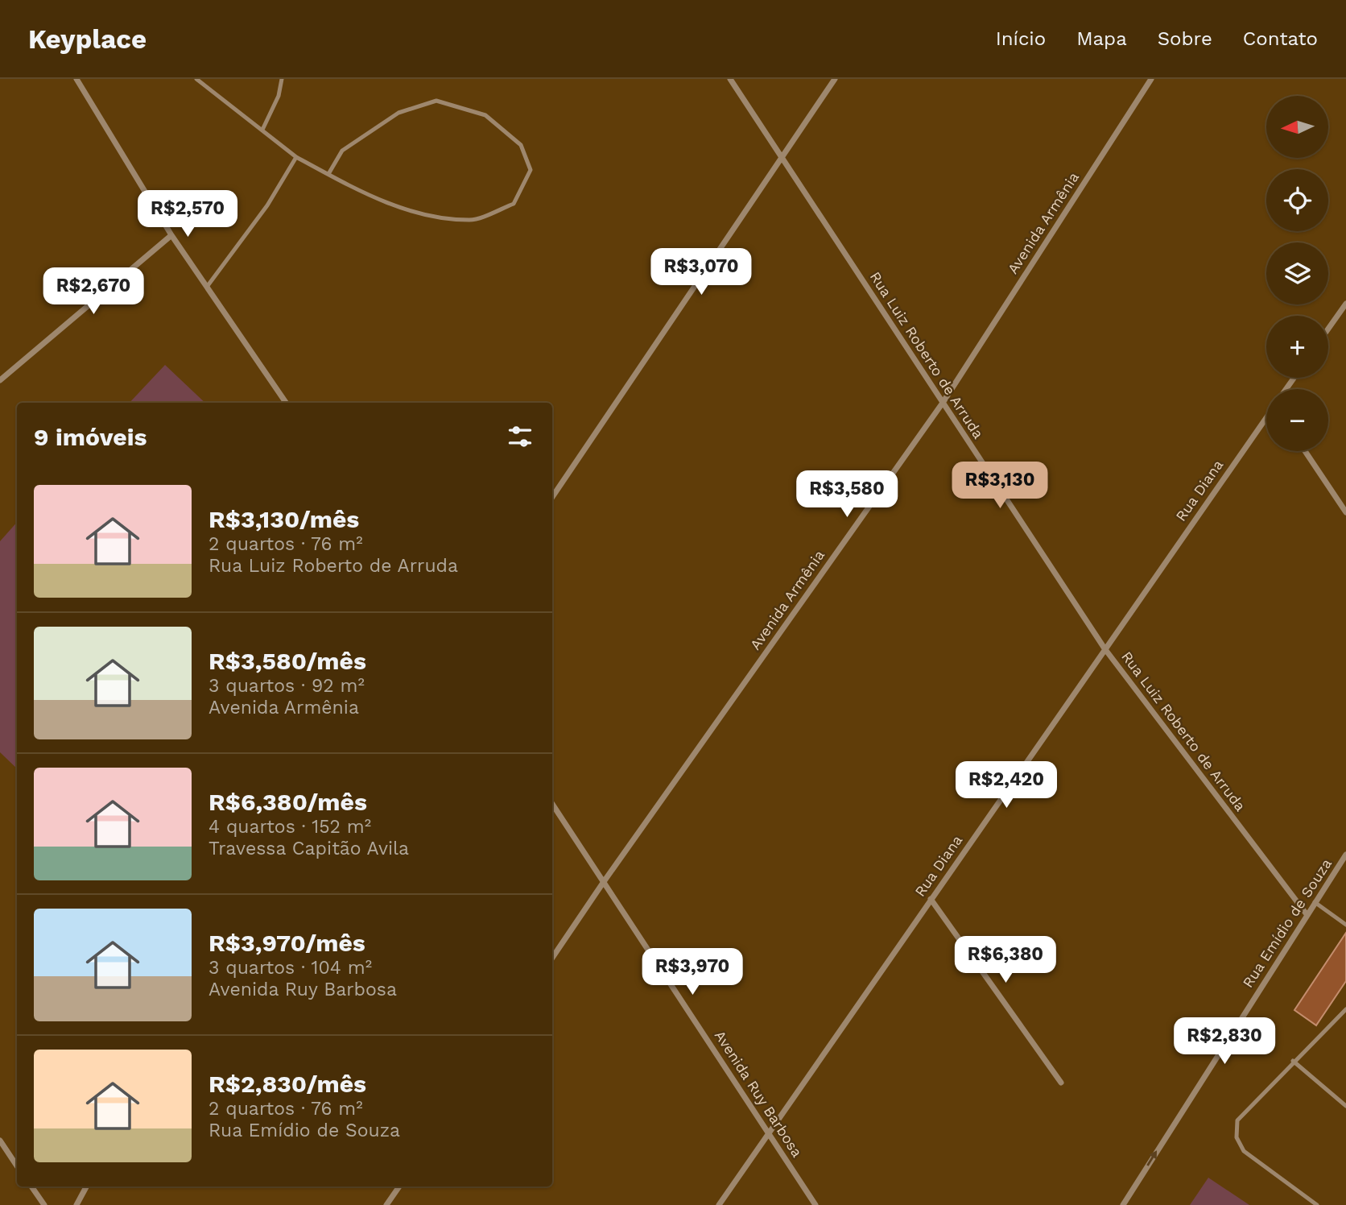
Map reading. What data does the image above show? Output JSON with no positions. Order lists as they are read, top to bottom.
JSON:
{
  "streets": {
    "street": [
      "Avenida Armênia",
      "Rua Luiz Roberto de Arruda",
      "Rua Diana",
      "Rua Emídio de Souza",
      "Avenida Ruy Barbosa"
    ]
  },
  "crossings": [
    ["Avenida Armênia", "Rua Luiz Roberto de Arruda"],
    ["Avenida Armênia", "Avenida Ruy Barbosa"],
    ["Rua Luiz Roberto de Arruda", "Rua Diana"],
    ["Rua Luiz Roberto de Arruda", "Rua Emídio de Souza"],
    ["Rua Diana", "Avenida Ruy Barbosa"]
  ],
  "one_way": ["Rua Emídio de Souza"],
  "north": "left",
  "page": {
    "header": "Keyplace",
    "nav": [
      "Início",
      "Mapa",
      "Sobre",
      "Contato"
    ],
    "map_buttons": ["+", "−"],
    "price": [
      "R$2,570",
      "R$3,070",
      "R$2,670",
      "R$3,130",
      "R$3,580",
      "R$2,420",
      "R$6,380",
      "R$3,970",
      "R$2,830"
    ],
    "heading": "9 imóveis",
    "list": [
      {
        "name": "R$3,130/mês",
        "note": "2 quartos · 76 m² · Rua Luiz Roberto de Arruda"
      },
      {
        "name": "R$3,580/mês",
        "note": "3 quartos · 92 m² · Avenida Armênia"
      },
      {
        "name": "R$6,380/mês",
        "note": "4 quartos · 152 m² · Travessa Capitão Avila"
      },
      {
        "name": "R$3,970/mês",
        "note": "3 quartos · 104 m² · Avenida Ruy Barbosa"
      },
      {
        "name": "R$2,830/mês",
        "note": "2 quartos · 76 m² · Rua Emídio de Souza"
      }
    ]
  }
}
